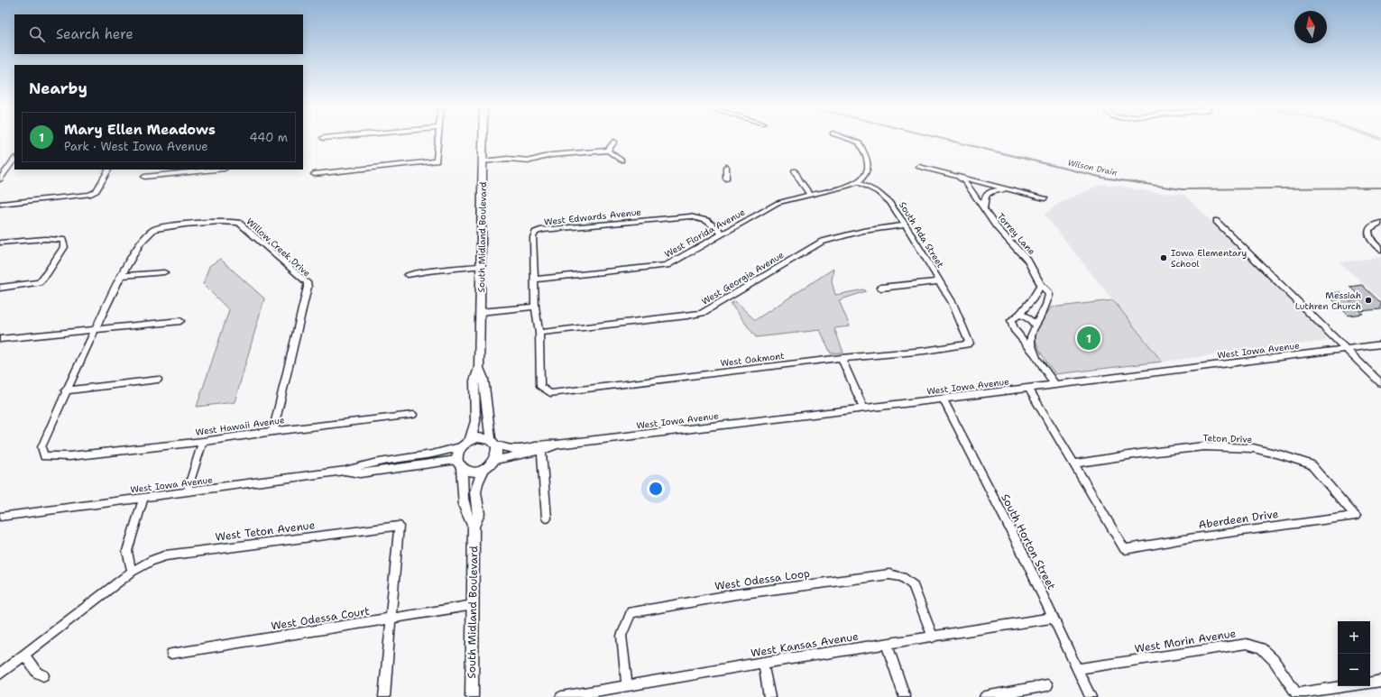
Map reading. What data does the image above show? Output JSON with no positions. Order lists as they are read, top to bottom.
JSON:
{
  "streets": {
    "main road": ["South Midland Boulevard"],
    "street": [
      "West Edwards Avenue",
      "West Florida Avenue",
      "Torrey Lane",
      "South Ada Street",
      "Willow Creek Drive",
      "West Georgia Avenue",
      "West Iowa Avenue",
      "West Oakmont",
      "West Hawaii Avenue",
      "Teton Drive",
      "Aberdeen Drive",
      "West Teton Avenue",
      "South Horton Street",
      "West Odessa Loop",
      "West Odessa Court",
      "West Morin Avenue",
      "West Kansas Avenue"
    ]
  },
  "crossings": [
    ["West Edwards Avenue", "West Florida Avenue"],
    ["West Edwards Avenue", "West Georgia Avenue"],
    ["West Edwards Avenue", "West Oakmont"],
    ["West Florida Avenue", "South Ada Street"],
    ["Torrey Lane", "West Iowa Avenue"],
    ["South Ada Street", "West Georgia Avenue"],
    ["South Ada Street", "West Oakmont"],
    ["South Midland Boulevard", "West Iowa Avenue"],
    ["South Midland Boulevard", "West Odessa Court"],
    ["Willow Creek Drive", "West Hawaii Avenue"],
    ["West Iowa Avenue", "South Horton Street"],
    ["Teton Drive", "Aberdeen Drive"],
    ["West Teton Avenue", "West Odessa Court"],
    ["South Horton Street", "West Morin Avenue"],
    ["South Horton Street", "West Kansas Avenue"],
    ["West Odessa Loop", "West Kansas Avenue"]
  ],
  "water": ["Wilson Drain"],
  "places": ["Iowa Elementary School", "Messiah Luthren Church"],
  "north": "top",
  "page": {
    "search": "Search here",
    "heading": "Nearby",
    "list": [
      {
        "mark": "1",
        "name": "Mary Ellen Meadows",
        "note": "Park · West Iowa Avenue",
        "value": "440 m"
      }
    ],
    "pins": "1",
    "map_buttons": ["+", "−"]
  }
}
